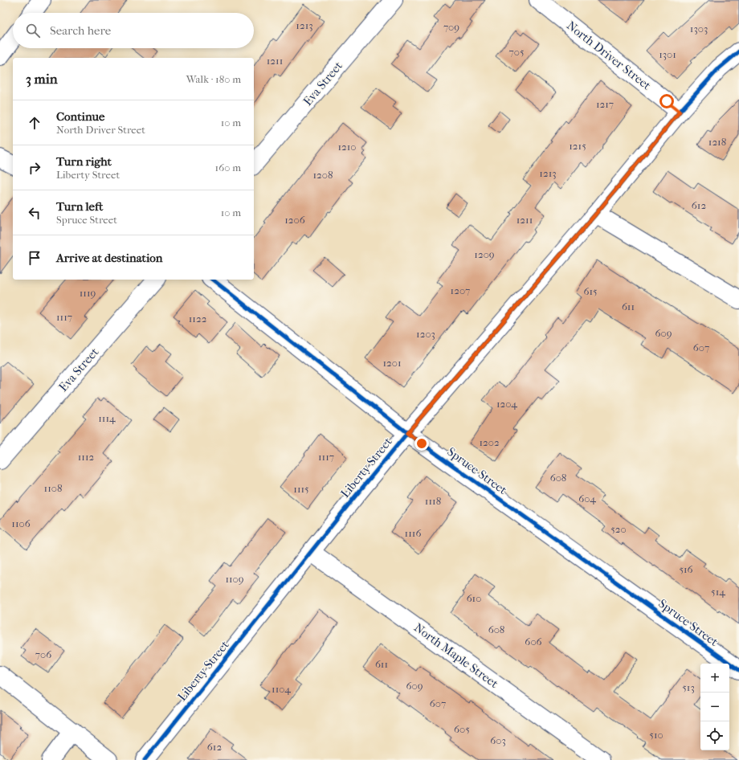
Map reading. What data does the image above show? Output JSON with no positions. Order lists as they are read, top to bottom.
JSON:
{
  "streets": {
    "street": [
      "North Driver Street",
      "Eva Street",
      "Liberty Street",
      "Spruce Street",
      "North Maple Street"
    ]
  },
  "crossings": [
    ["North Driver Street", "Liberty Street"],
    ["Liberty Street", "Spruce Street"],
    ["Liberty Street", "North Maple Street"]
  ],
  "house_numbers": [
    "1213",
    "709",
    "1303",
    "705",
    "1301",
    "1211",
    "1217",
    "1218",
    "1215",
    "1210",
    "1213",
    "1208",
    "612",
    "1206",
    "1211",
    "1209",
    "1207",
    "615",
    "1119",
    "611",
    "1117",
    "1122",
    "609",
    "1203",
    "607",
    "1201",
    "1204",
    "1114",
    "1202",
    "1112",
    "1117",
    "608",
    "1108",
    "1115",
    "604",
    "1118",
    "1106",
    "520",
    "1116",
    "516",
    "1109",
    "514",
    "610",
    "608",
    "606",
    "706",
    "611",
    "609",
    "513",
    "1104",
    "607",
    "605",
    "510",
    "603",
    "612"
  ],
  "page": {
    "search": "Search here",
    "heading": ["3 min", "Walk · 180 m"],
    "list": [
      ["Continue", "North Driver Street", "10 m"],
      ["Turn right", "Liberty Street", "160 m"],
      ["Turn left", "Spruce Street", "10 m"],
      "Arrive at destination"
    ],
    "map_buttons": ["+", "−"]
  }
}
